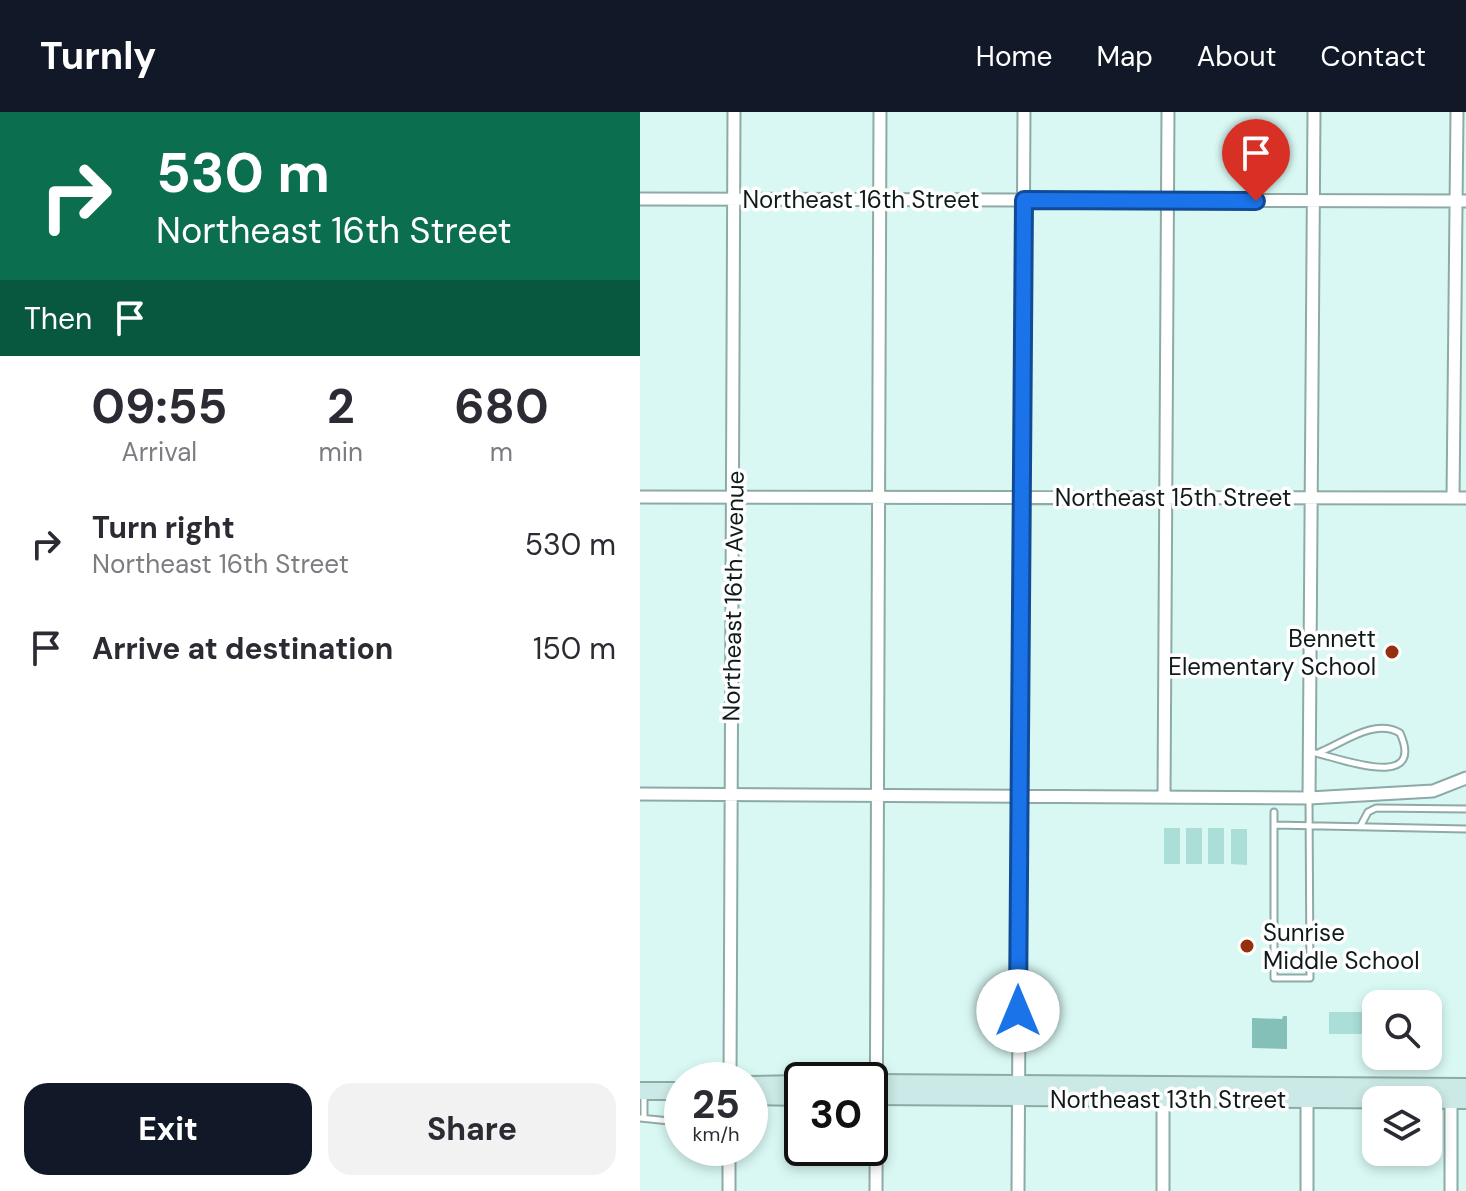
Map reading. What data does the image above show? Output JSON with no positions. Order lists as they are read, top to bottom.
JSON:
{
  "streets": {
    "street": [
      "Northeast 16th Street",
      "Northeast 15th Street",
      "Northeast 16th Avenue",
      "Northeast 13th Street"
    ]
  },
  "crossings": [
    ["Northeast 16th Street", "Northeast 16th Avenue"],
    ["Northeast 15th Street", "Northeast 16th Avenue"]
  ],
  "places": ["Bennett Elementary School", "Sunrise Middle School"],
  "page": {
    "header": "Turnly",
    "nav": [
      "Home",
      "Map",
      "About",
      "Contact"
    ],
    "turn": ["530 m", "Northeast 16th Street"],
    "then": "Then",
    "eta": [
      "09:55",
      "Arrival",
      "2",
      "min",
      "680",
      "m"
    ],
    "list": [
      {
        "name": "Turn right",
        "note": "Northeast 16th Street",
        "value": "530 m"
      },
      {
        "name": "Arrive at destination",
        "value": "150 m"
      }
    ],
    "speed": "25 km/h",
    "limit": "30",
    "buttons": ["Exit", "Share"]
  }
}
